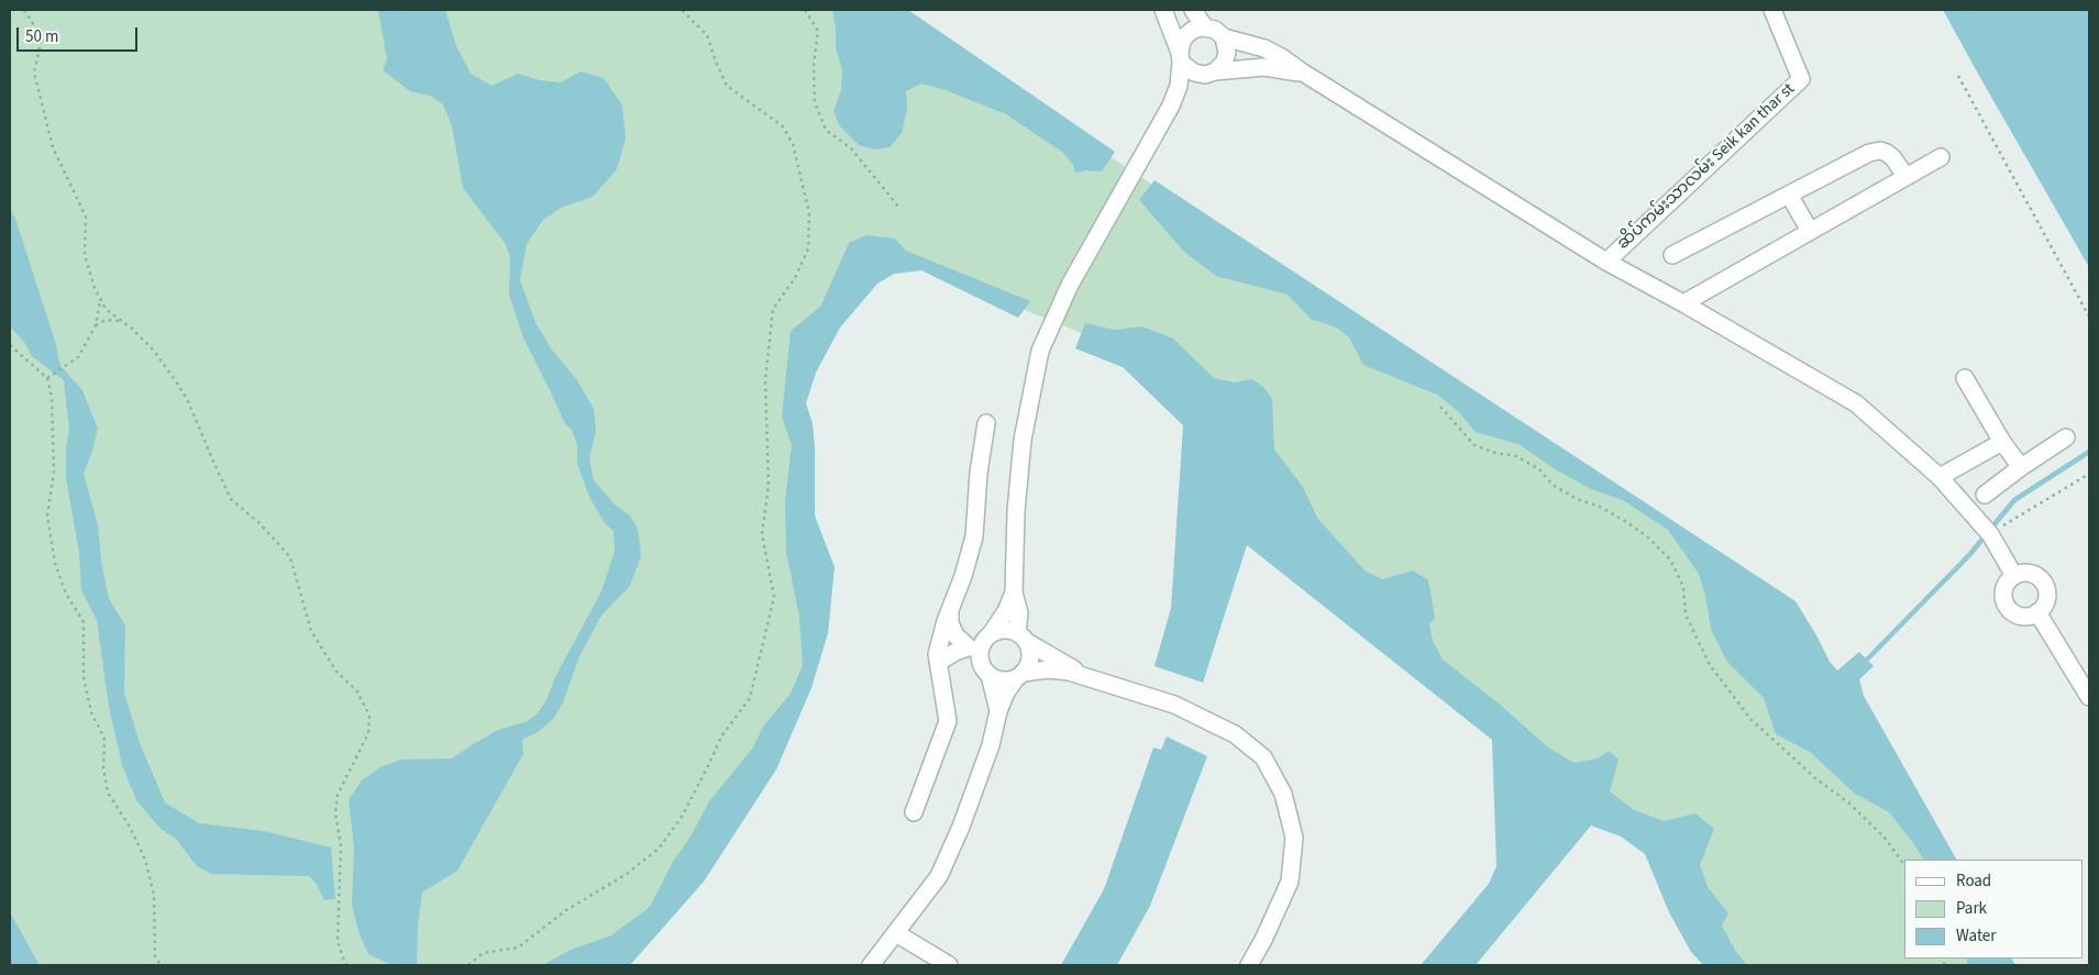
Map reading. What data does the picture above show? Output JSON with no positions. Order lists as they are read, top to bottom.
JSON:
{
  "streets": {
    "street": ["ဆိပ်ကမ်းသာလမ်း Seik kan thar st"]
  },
  "legend": ["Road", "Park", "Water"],
  "scale_bar": "50 m"
}
